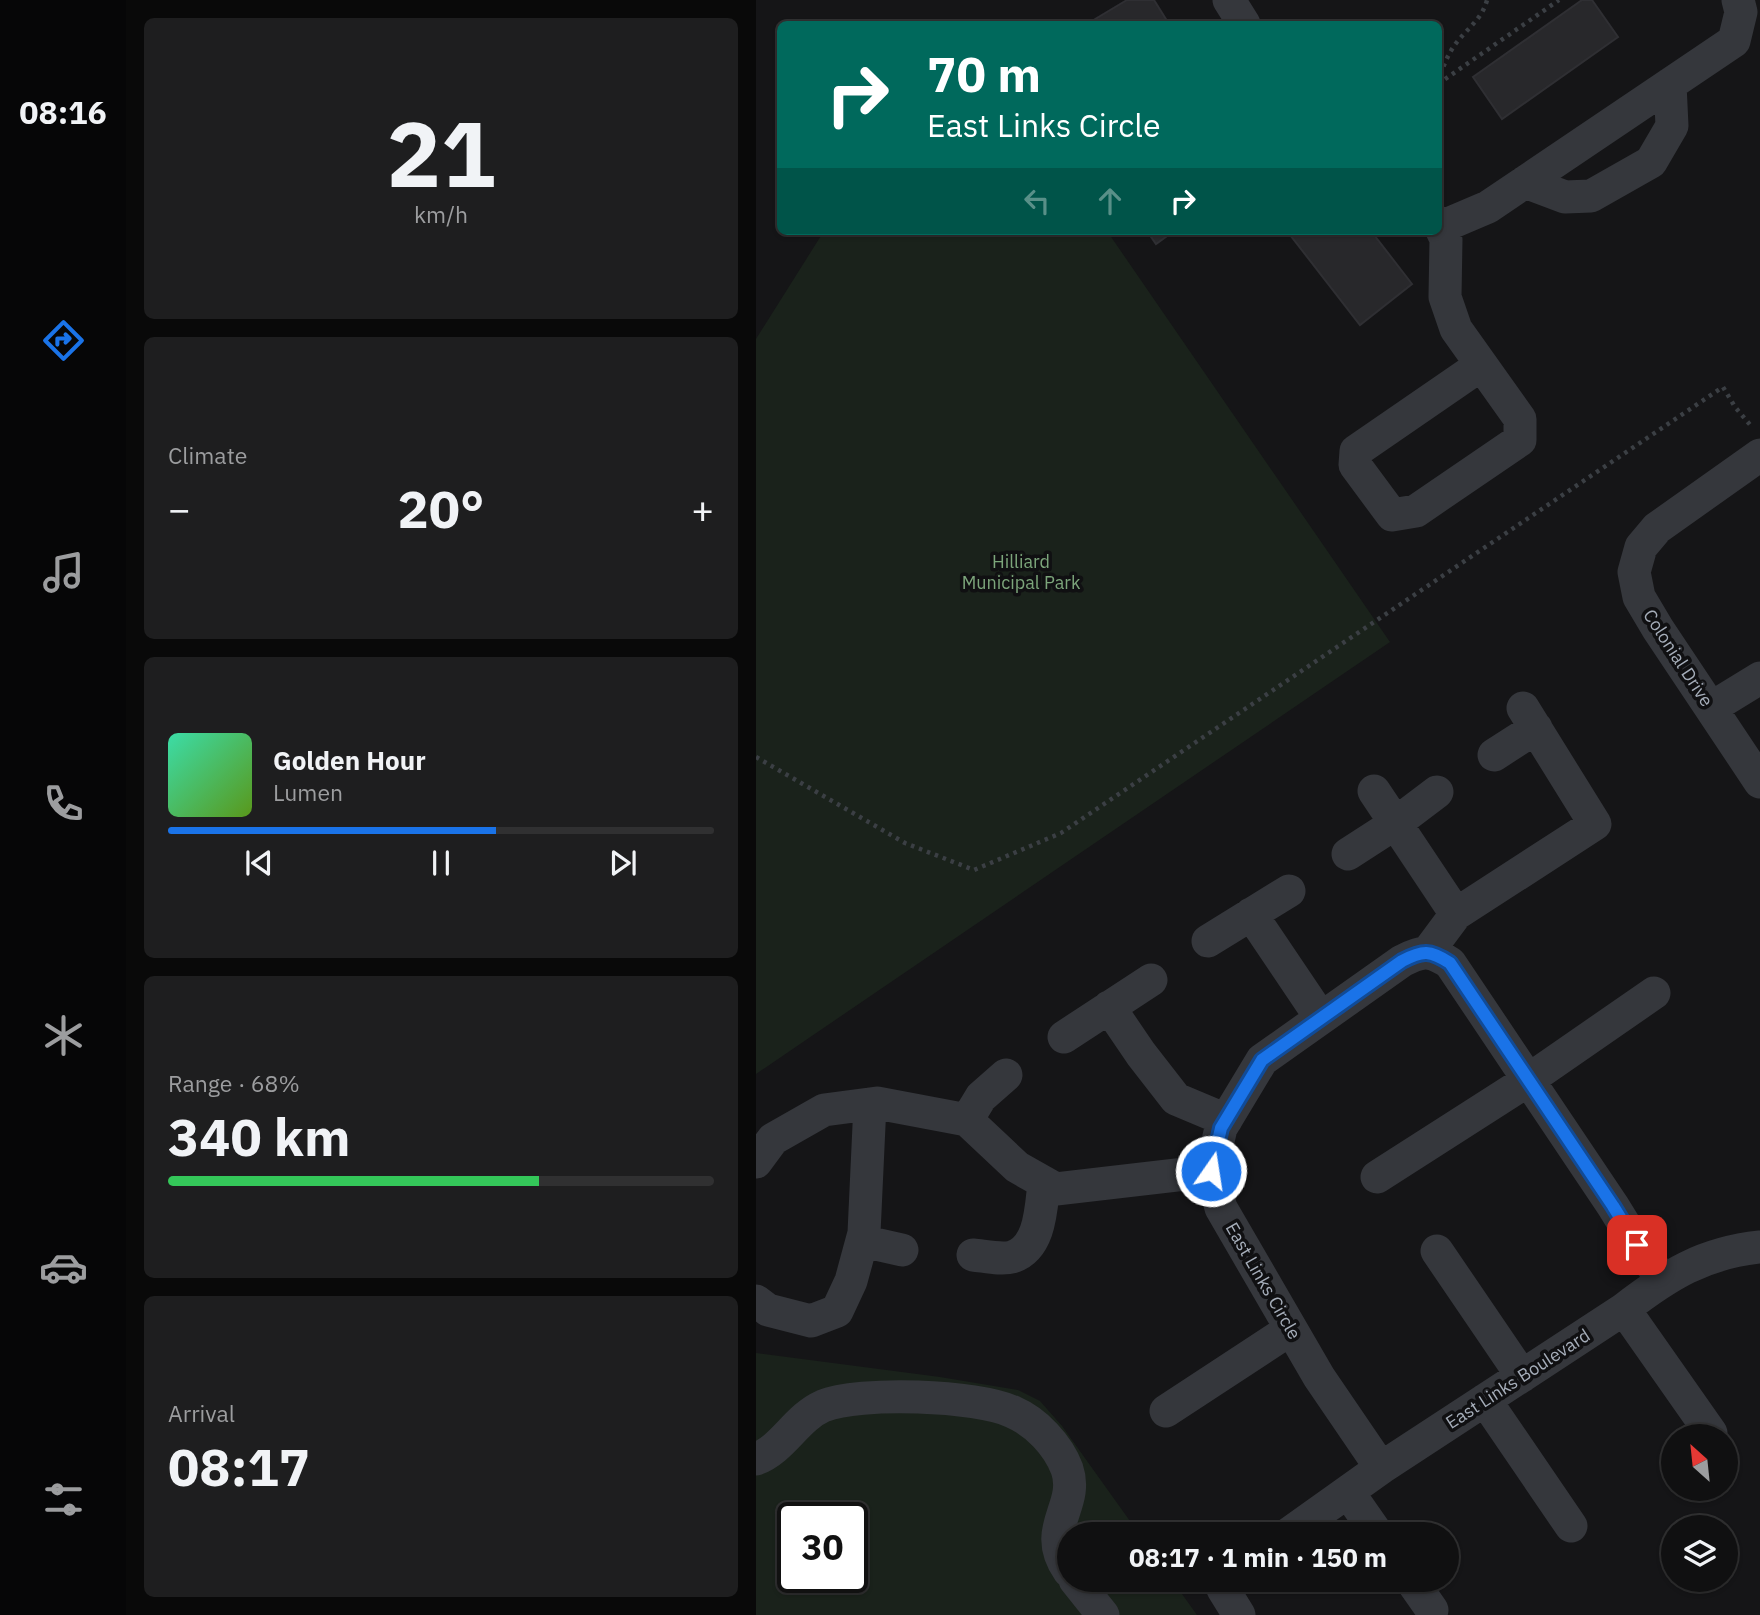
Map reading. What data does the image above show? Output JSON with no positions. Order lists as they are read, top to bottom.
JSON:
{
  "streets": {
    "street": ["Colonial Drive", "East Links Circle", "East Links Boulevard"]
  },
  "crossings": [
    ["East Links Circle", "East Links Boulevard"]
  ],
  "parks": ["Hilliard Municipal Park"],
  "north": "top left",
  "page": {
    "tabs": "08:16",
    "tile": [
      ["21", "km/h"],
      "Climate",
      ["Range · 68%", "340 km"],
      ["Arrival", "08:17"]
    ],
    "turn": ["70 m", "East Links Circle"],
    "heat": ["−", "20°", "+"],
    "song": ["Golden Hour", "Lumen"],
    "limit": "30",
    "trip": "08:17 · 1 min · 150 m"
  }
}
